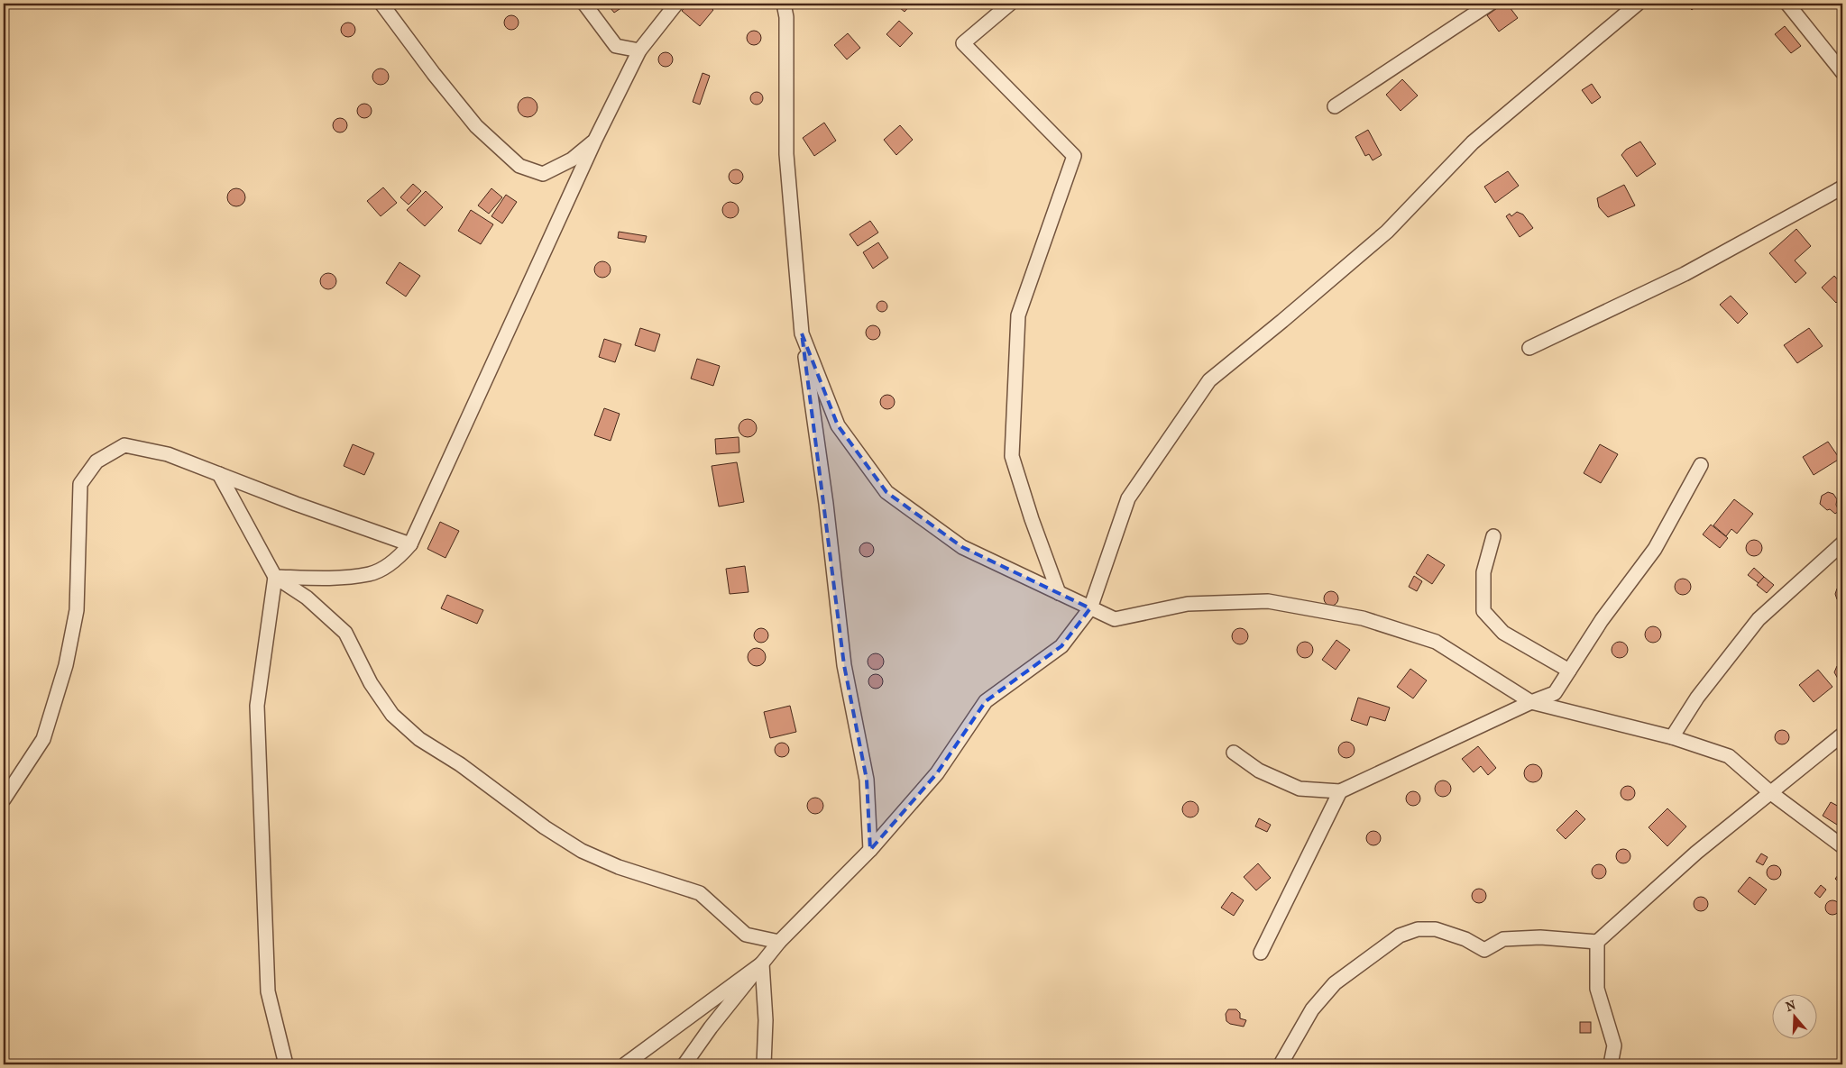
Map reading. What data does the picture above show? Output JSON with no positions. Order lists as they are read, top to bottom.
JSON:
{
  "north": "top"
}
